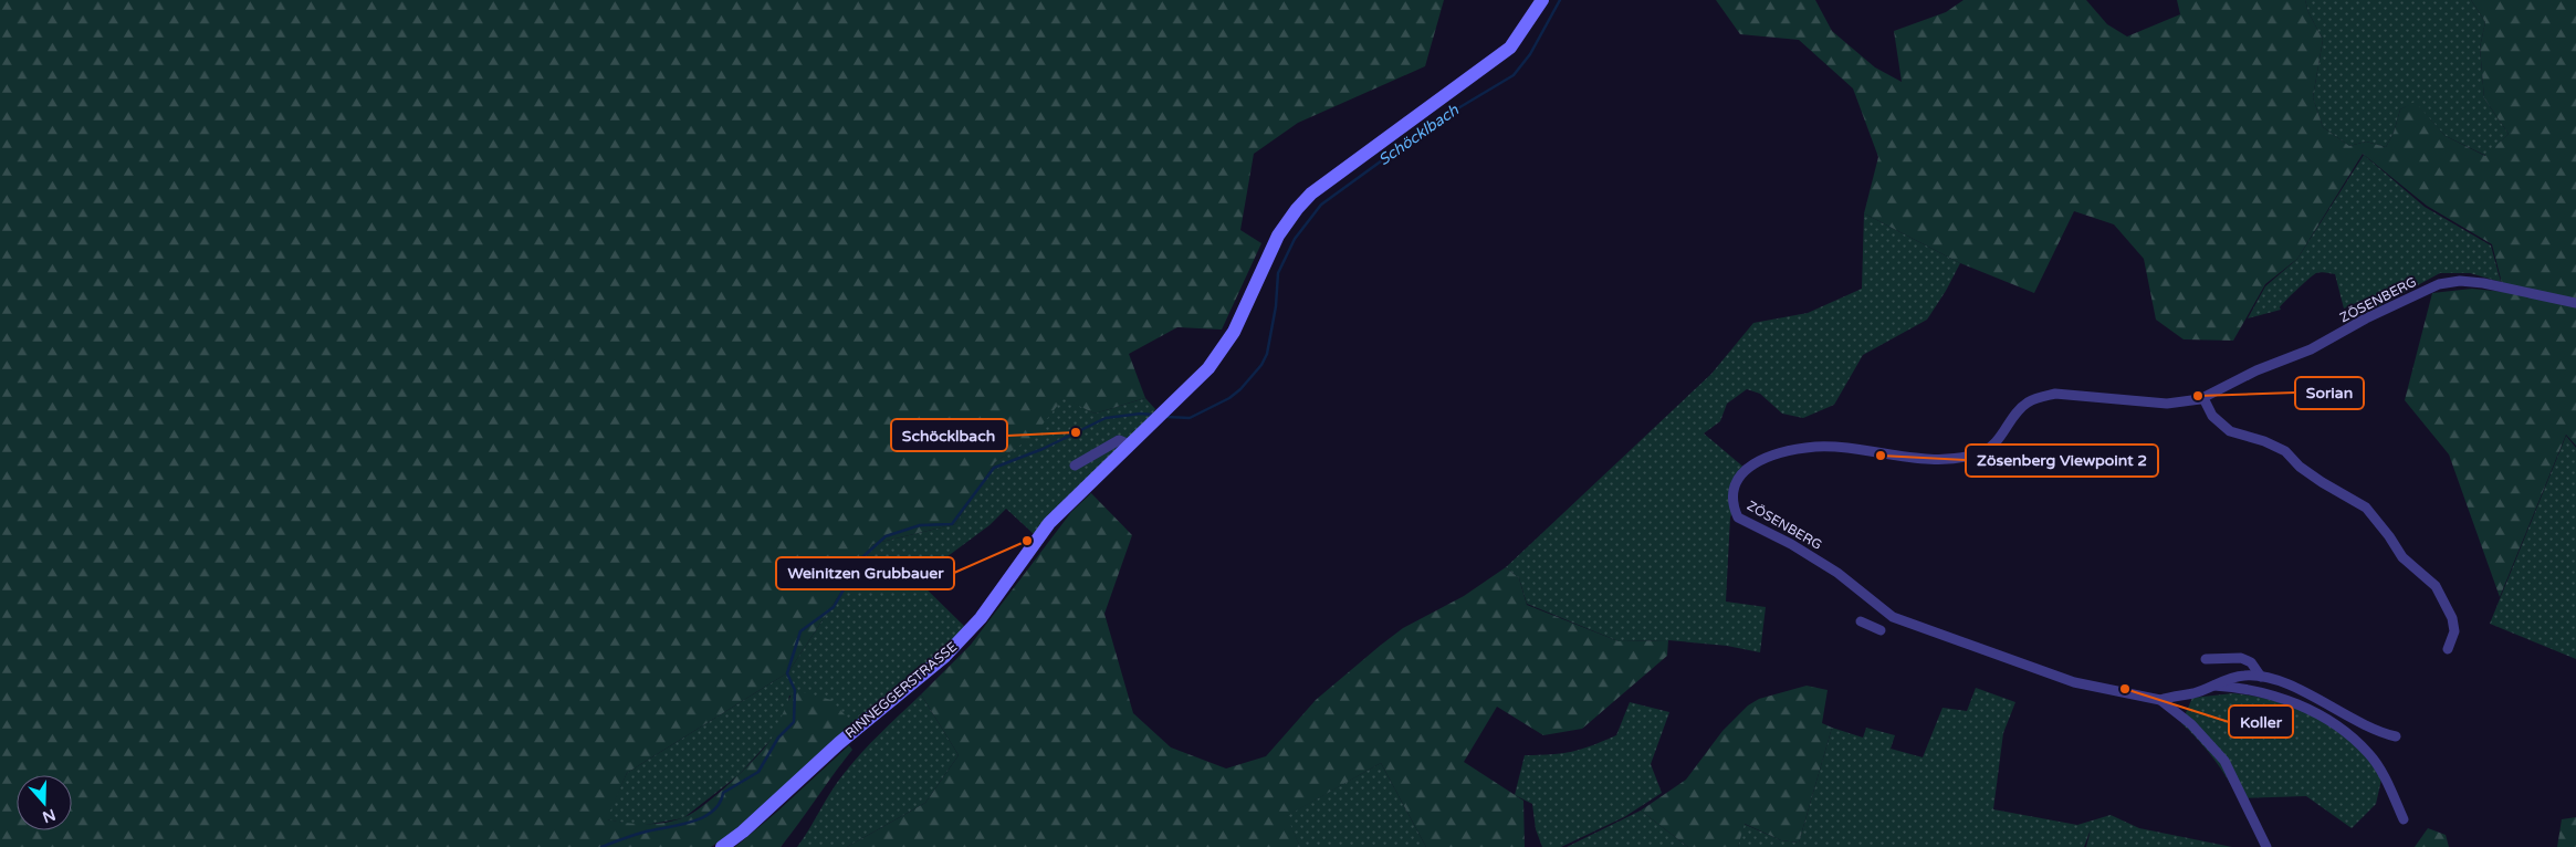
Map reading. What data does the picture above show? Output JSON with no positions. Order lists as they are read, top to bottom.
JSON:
{
  "streets": {
    "main road": ["RINNEGGERSTRASSE"],
    "street": ["ZÖSENBERG"]
  },
  "water": ["Schöcklbach"],
  "places": [
    "Sorian",
    "Schöcklbach",
    "Zösenberg Viewpoint 2",
    "Weinitzen Grubbauer",
    "Koller"
  ],
  "north": "bottom"
}
